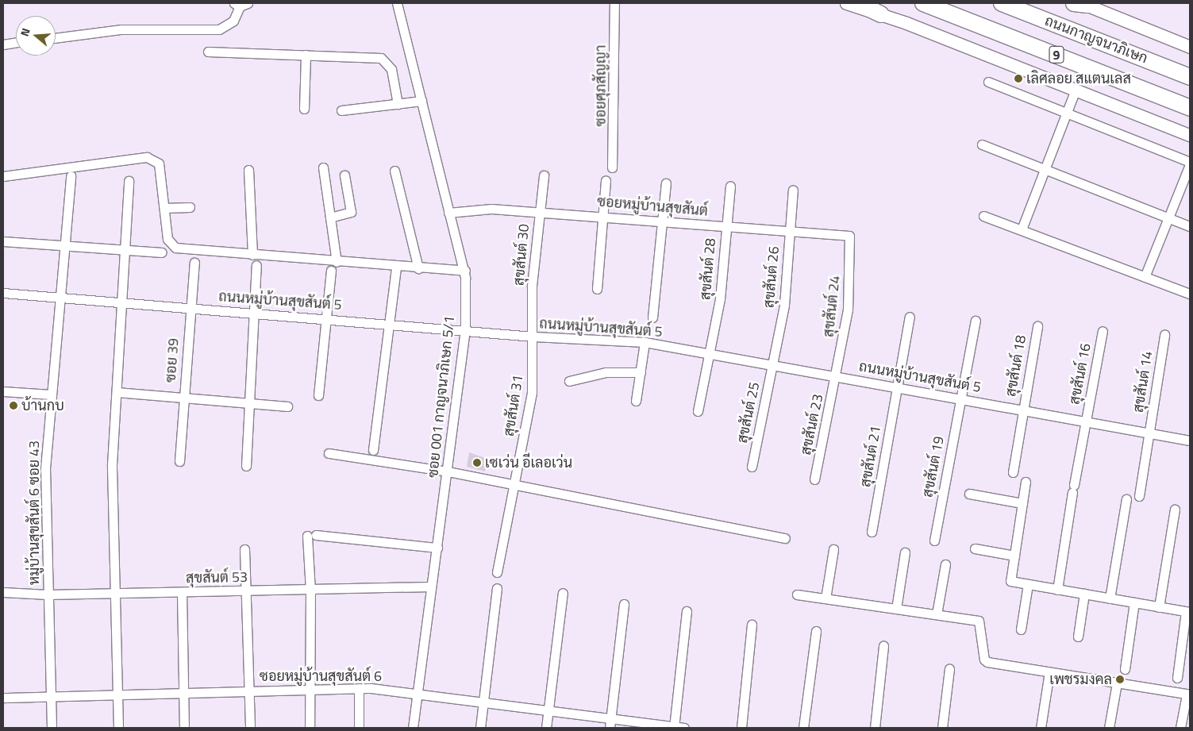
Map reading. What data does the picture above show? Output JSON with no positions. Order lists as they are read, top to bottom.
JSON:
{
  "streets": {
    "highway": ["ถนนกาญจนาภิเษก", "9"],
    "street": [
      "ซอยศุภสัญญา",
      "ซอยหมู่บ้านสุขสันต์",
      "สุขสันต์ 30",
      "สุขสันต์ 28",
      "สุขสันต์ 26",
      "ถนนหมู่บ้านสุขสันต์ 5",
      "สุขสันต์ 24",
      "ซอย 39",
      "สุขสันต์ 18",
      "สุขสันต์ 16",
      "สุขสันต์ 14",
      "ซอย 001 กาญจนาภิเษก 5/1",
      "สุขสันต์ 31",
      "สุขสันต์ 25",
      "สุขสันต์ 23",
      "สุขสันต์ 21",
      "สุขสันต์ 19",
      "หมู่บ้านสุขสันต์ 6 ซอย 43",
      "สุขสันต์ 53",
      "ซอยหมู่บ้านสุขสันต์ 6"
    ]
  },
  "crossings": [
    ["ซอยหมู่บ้านสุขสันต์", "สุขสันต์ 30"],
    ["ซอยหมู่บ้านสุขสันต์", "สุขสันต์ 28"],
    ["ซอยหมู่บ้านสุขสันต์", "สุขสันต์ 26"],
    ["ซอยหมู่บ้านสุขสันต์", "สุขสันต์ 24"],
    ["ซอยหมู่บ้านสุขสันต์", "ซอย 001 กาญจนาภิเษก 5/1"],
    ["สุขสันต์ 30", "ถนนหมู่บ้านสุขสันต์ 5"],
    ["สุขสันต์ 30", "สุขสันต์ 31"],
    ["สุขสันต์ 28", "ถนนหมู่บ้านสุขสันต์ 5"],
    ["สุขสันต์ 26", "ถนนหมู่บ้านสุขสันต์ 5"],
    ["สุขสันต์ 26", "สุขสันต์ 25"],
    ["ถนนหมู่บ้านสุขสันต์ 5", "สุขสันต์ 24"],
    ["ถนนหมู่บ้านสุขสันต์ 5", "ซอย 39"],
    ["ถนนหมู่บ้านสุขสันต์ 5", "สุขสันต์ 18"],
    ["ถนนหมู่บ้านสุขสันต์ 5", "สุขสันต์ 16"],
    ["ถนนหมู่บ้านสุขสันต์ 5", "สุขสันต์ 14"],
    ["ถนนหมู่บ้านสุขสันต์ 5", "ซอย 001 กาญจนาภิเษก 5/1"],
    ["ถนนหมู่บ้านสุขสันต์ 5", "สุขสันต์ 31"],
    ["ถนนหมู่บ้านสุขสันต์ 5", "สุขสันต์ 25"],
    ["ถนนหมู่บ้านสุขสันต์ 5", "สุขสันต์ 23"],
    ["ถนนหมู่บ้านสุขสันต์ 5", "สุขสันต์ 21"],
    ["ถนนหมู่บ้านสุขสันต์ 5", "สุขสันต์ 19"],
    ["ถนนหมู่บ้านสุขสันต์ 5", "หมู่บ้านสุขสันต์ 6 ซอย 43"],
    ["สุขสันต์ 24", "สุขสันต์ 23"],
    ["ซอย 001 กาญจนาภิเษก 5/1", "สุขสันต์ 53"],
    ["ซอย 001 กาญจนาภิเษก 5/1", "ซอยหมู่บ้านสุขสันต์ 6"],
    ["หมู่บ้านสุขสันต์ 6 ซอย 43", "สุขสันต์ 53"],
    ["หมู่บ้านสุขสันต์ 6 ซอย 43", "ซอยหมู่บ้านสุขสันต์ 6"]
  ],
  "places": [
    "เลิศลอย สแตนเลส",
    "บ้านกบ",
    "เซเว่น อีเลอเว่น",
    "เพชรมงคล"
  ],
  "north": "left"
}
